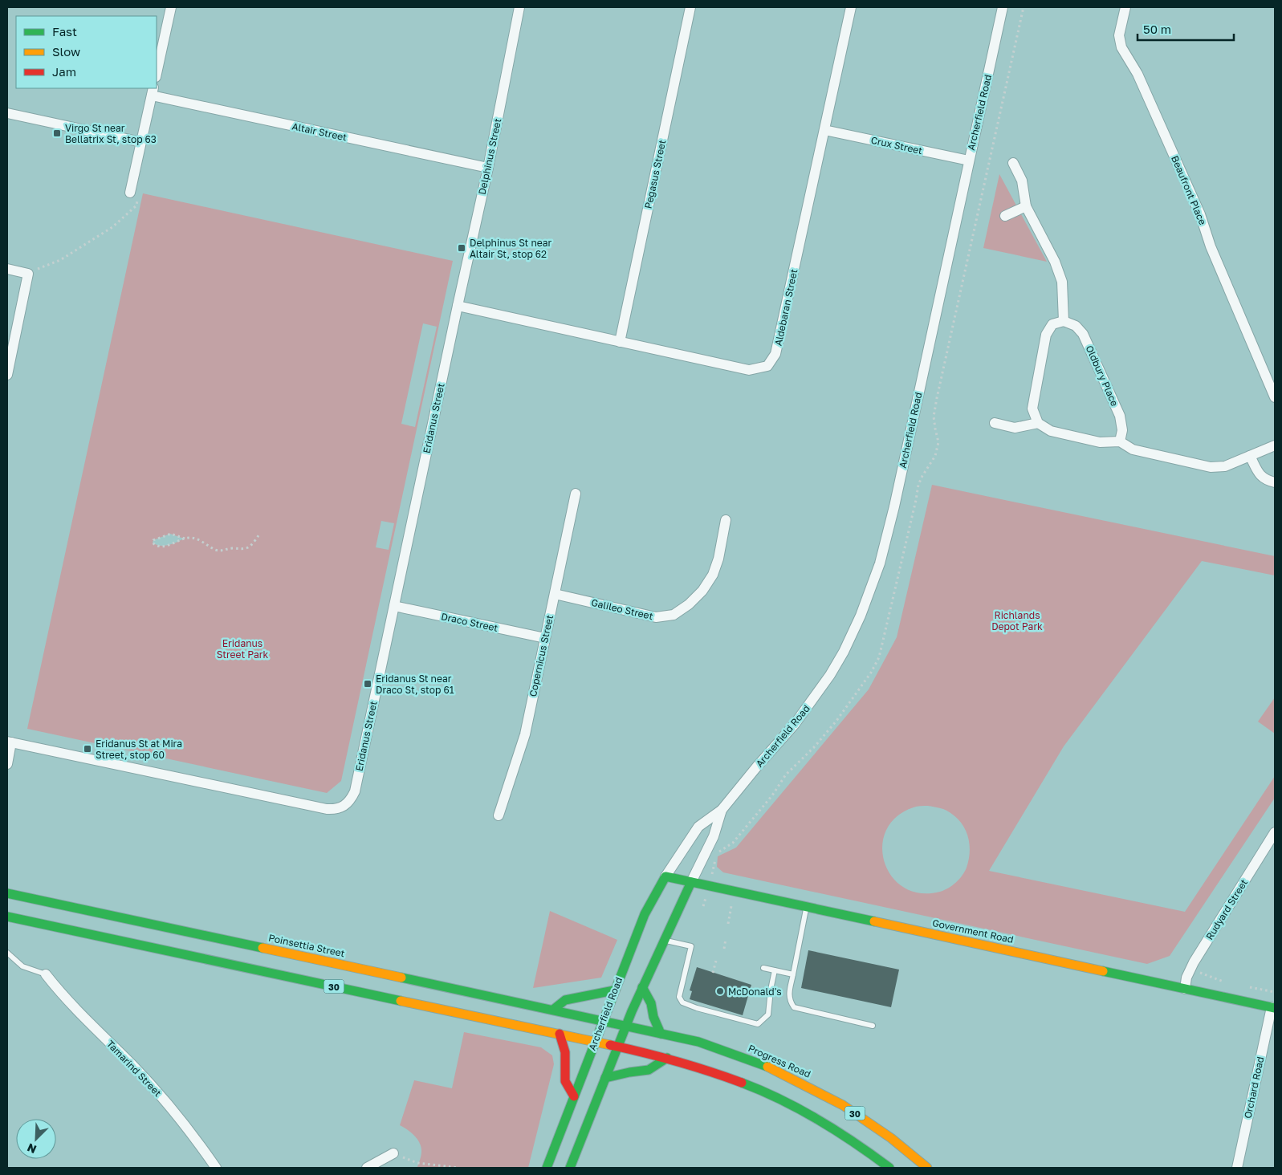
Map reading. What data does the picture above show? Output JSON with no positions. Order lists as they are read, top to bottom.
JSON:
{
  "streets": {
    "main road": [
      "Archerfield Road",
      "Government Road",
      "Poinsettia Street",
      "30",
      "Progress Road"
    ],
    "street": [
      "Altair Street",
      "Crux Street",
      "Delphinus Street",
      "Pegasus Street",
      "Beaufront Place",
      "Aldebaran Street",
      "Oldbury Place",
      "Eridanus Street",
      "Galileo Street",
      "Draco Street",
      "Copernicus Street",
      "Rudyard Street",
      "Tamarind Street",
      "Orchard Road"
    ]
  },
  "crossings": [
    ["Archerfield Road", "Crux Street"],
    ["Archerfield Road", "Government Road"],
    ["Archerfield Road", "Poinsettia Street"],
    ["Archerfield Road", "30"],
    ["Archerfield Road", "Progress Road"],
    ["Altair Street", "Delphinus Street"],
    ["Crux Street", "Aldebaran Street"],
    ["Delphinus Street", "Aldebaran Street"],
    ["Delphinus Street", "Eridanus Street"],
    ["Pegasus Street", "Aldebaran Street"],
    ["Aldebaran Street", "Eridanus Street"],
    ["Eridanus Street", "Draco Street"],
    ["Galileo Street", "Copernicus Street"],
    ["Draco Street", "Copernicus Street"],
    ["Rudyard Street", "Government Road"],
    ["Government Road", "Orchard Road"],
    ["Poinsettia Street", "Progress Road"]
  ],
  "parks": ["Richlands Depot Park", "Eridanus Street Park"],
  "places": {
    "transit": [
      "Virgo St near Bellatrix St, stop 63",
      "Delphinus St near Altair St, stop 62",
      "Eridanus St near Draco St, stop 61",
      "Eridanus St at Mira Street, stop 60"
    ],
    "other": ["McDonald's"]
  },
  "legend": ["Fast", "Slow", "Jam"],
  "scale_bar": "50 m",
  "north": "bottom left"
}
